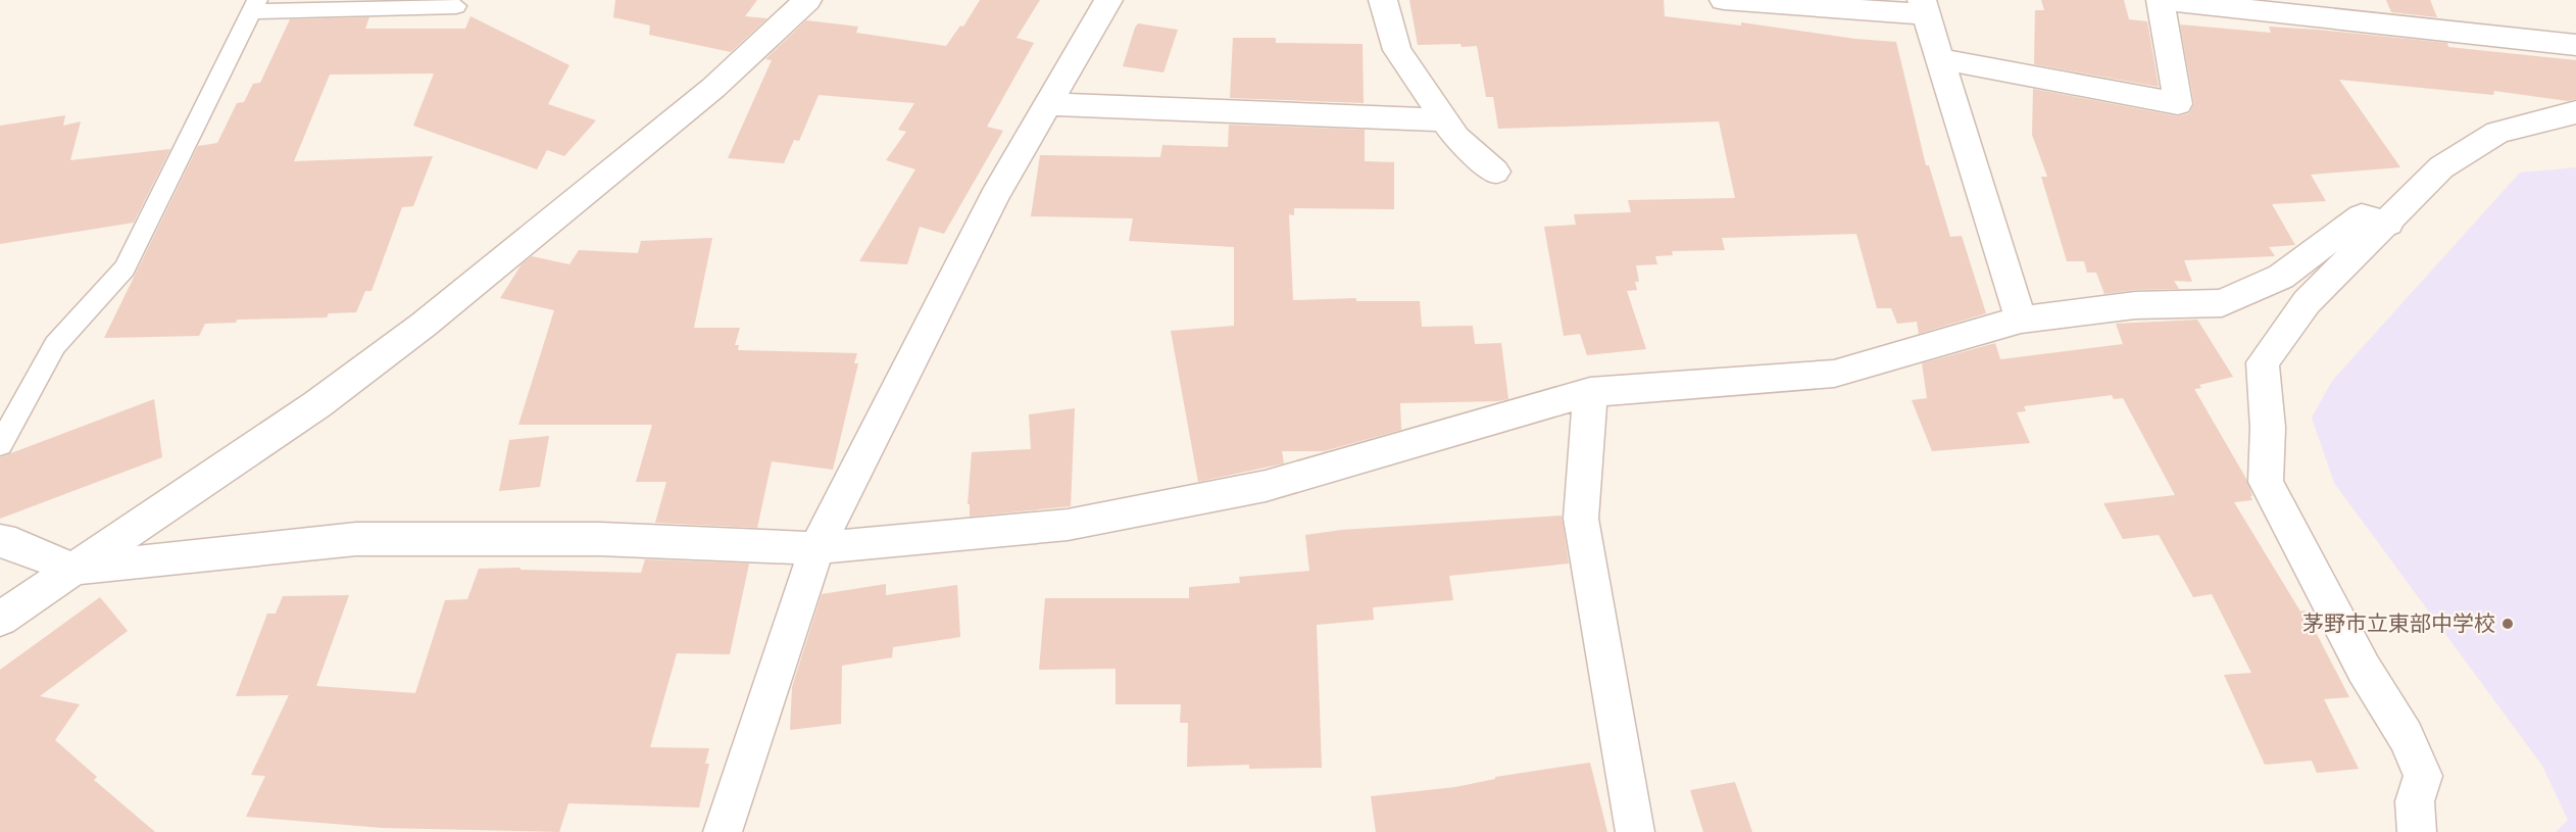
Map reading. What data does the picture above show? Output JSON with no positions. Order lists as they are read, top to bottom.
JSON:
{
  "places": ["茅野市立東部中学校"]
}
